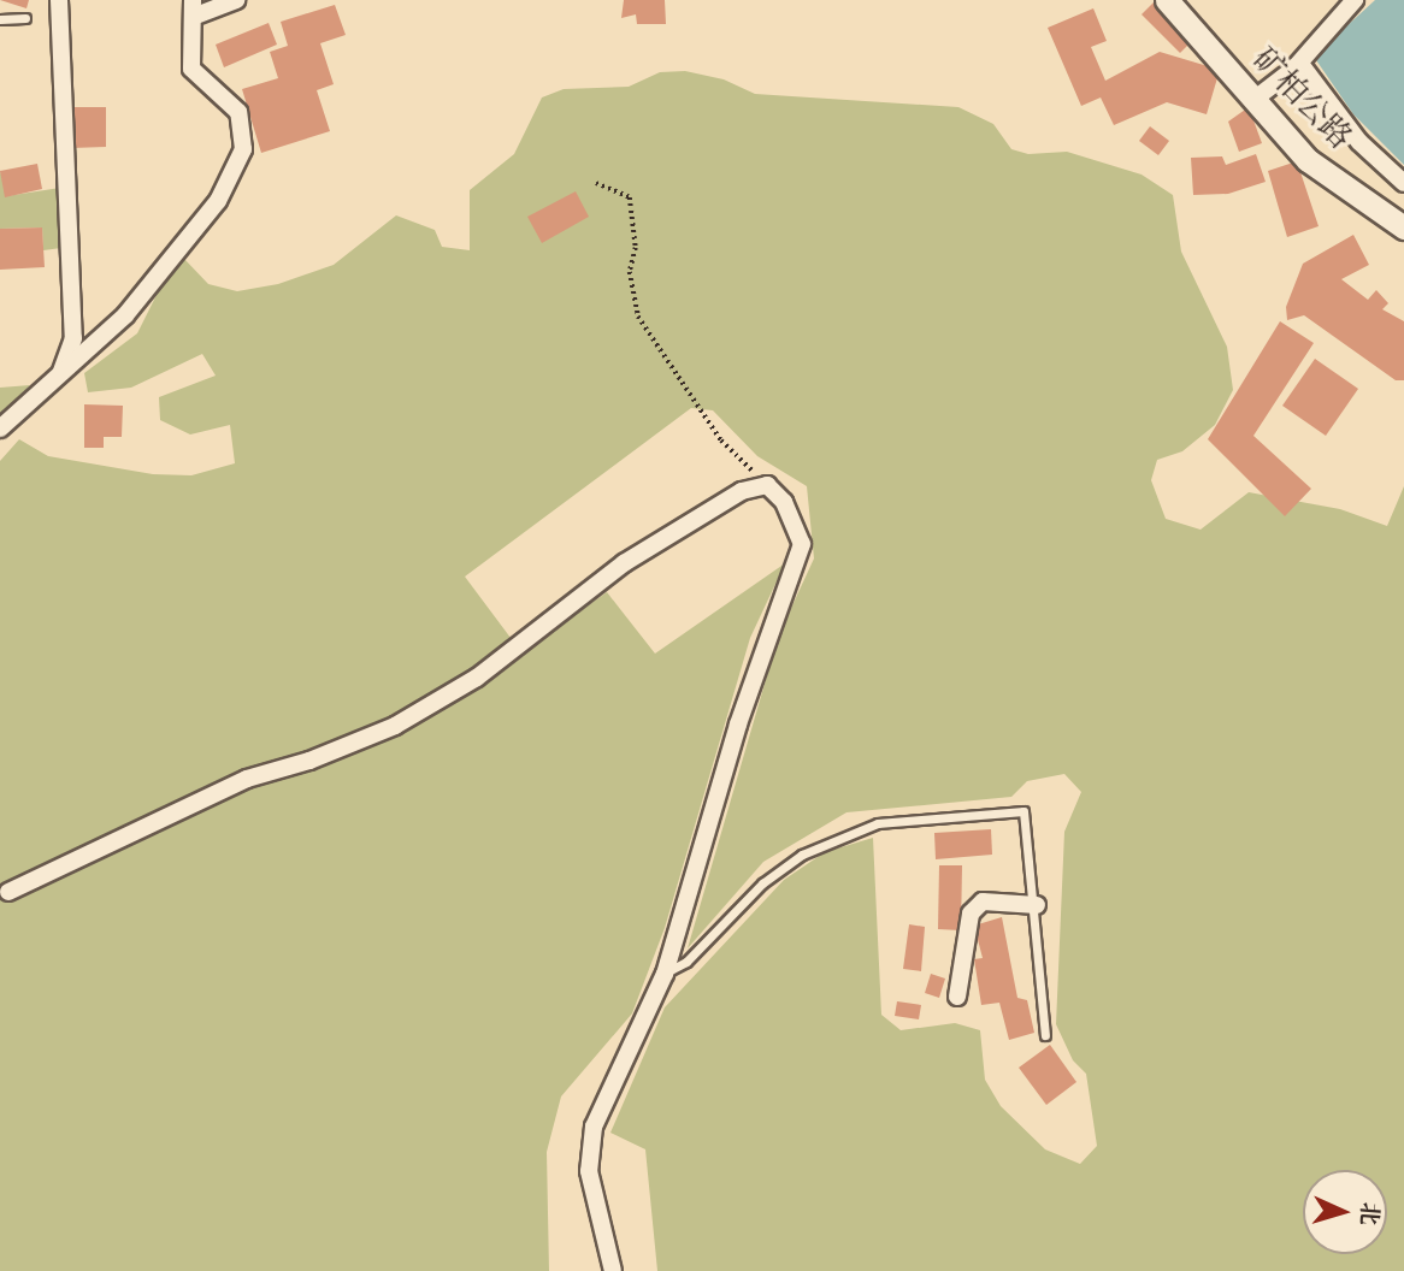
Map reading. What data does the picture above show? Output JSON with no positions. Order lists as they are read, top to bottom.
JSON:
{
  "streets": {
    "street": ["矿柏公路"]
  },
  "north": "right"
}
